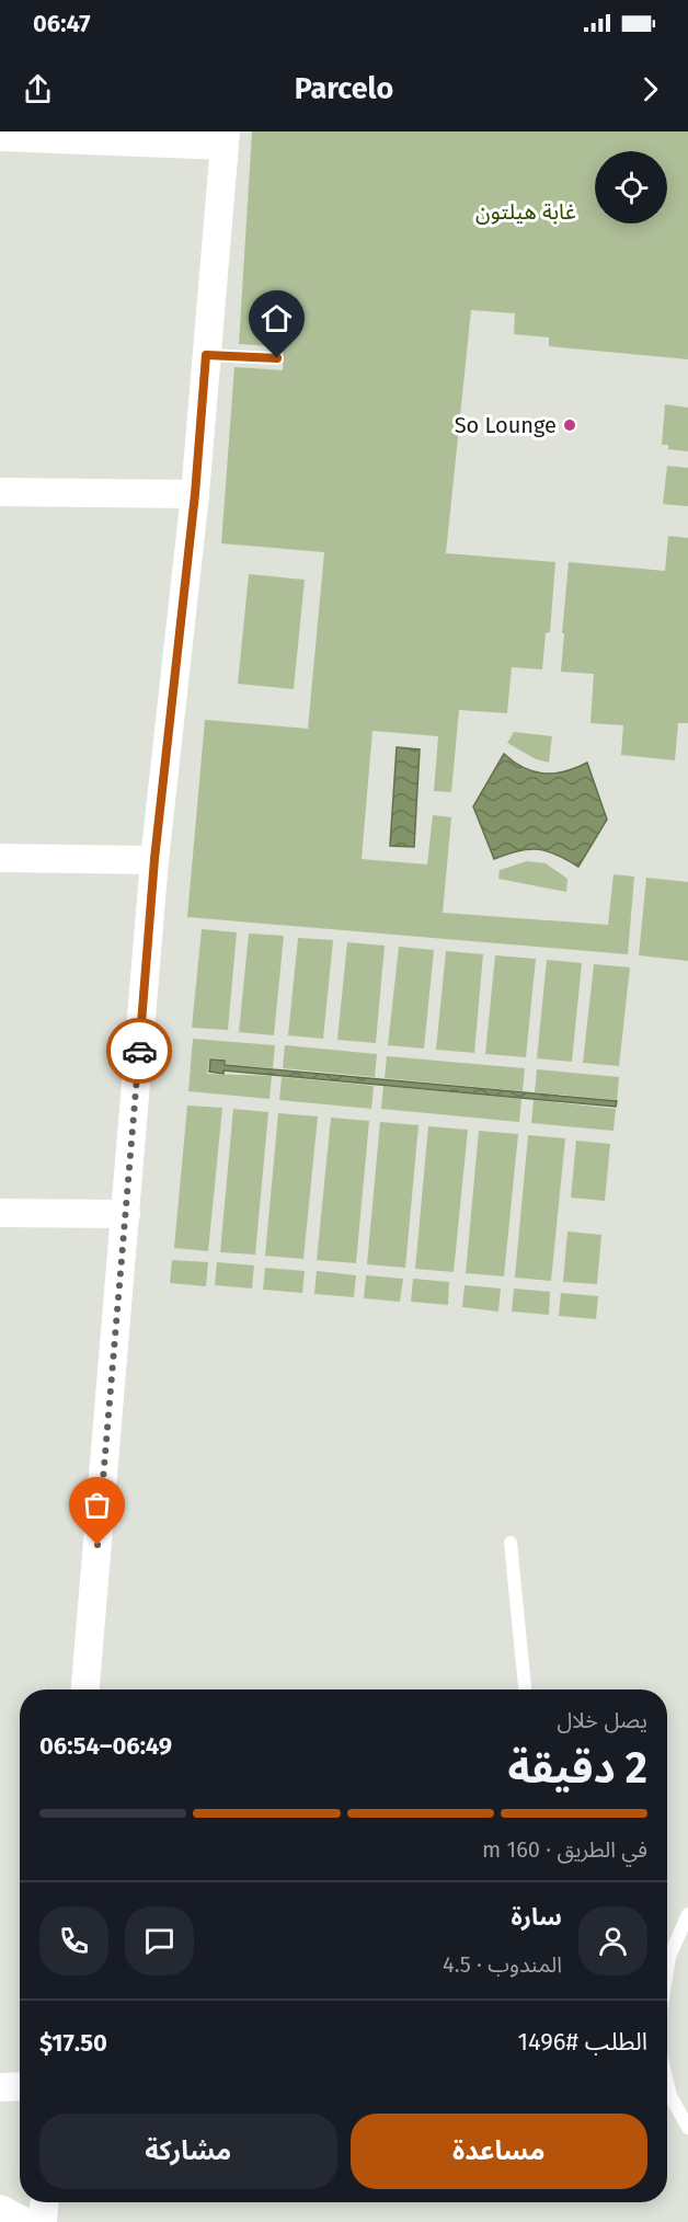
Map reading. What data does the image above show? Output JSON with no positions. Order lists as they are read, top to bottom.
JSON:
{
  "parks": ["غابة هيلتون"],
  "places": ["So Lounge"],
  "page": {
    "status": "06:47",
    "header": "Parcelo",
    "heading": ["2 دقيقة", "يصل خلال", "06:49–06:54"],
    "panel": [
      "سارة",
      "المندوب · 4.5",
      "الطلب #1496",
      "$17.50"
    ],
    "bar": "في الطريق · 160 m",
    "buttons": ["مساعدة", "مشاركة"]
  }
}
